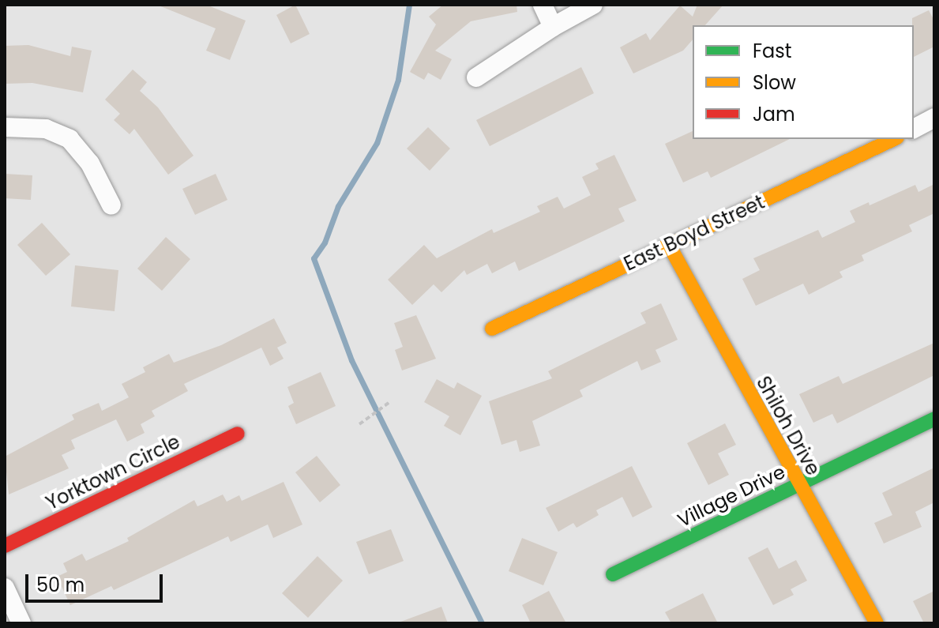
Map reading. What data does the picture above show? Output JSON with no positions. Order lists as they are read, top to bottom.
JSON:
{
  "streets": {
    "street": [
      "East Boyd Street",
      "Shiloh Drive",
      "Yorktown Circle",
      "Village Drive"
    ]
  },
  "crossings": [
    ["East Boyd Street", "Shiloh Drive"],
    ["Shiloh Drive", "Village Drive"]
  ],
  "legend": ["Fast", "Slow", "Jam"],
  "scale_bar": "50 m"
}
